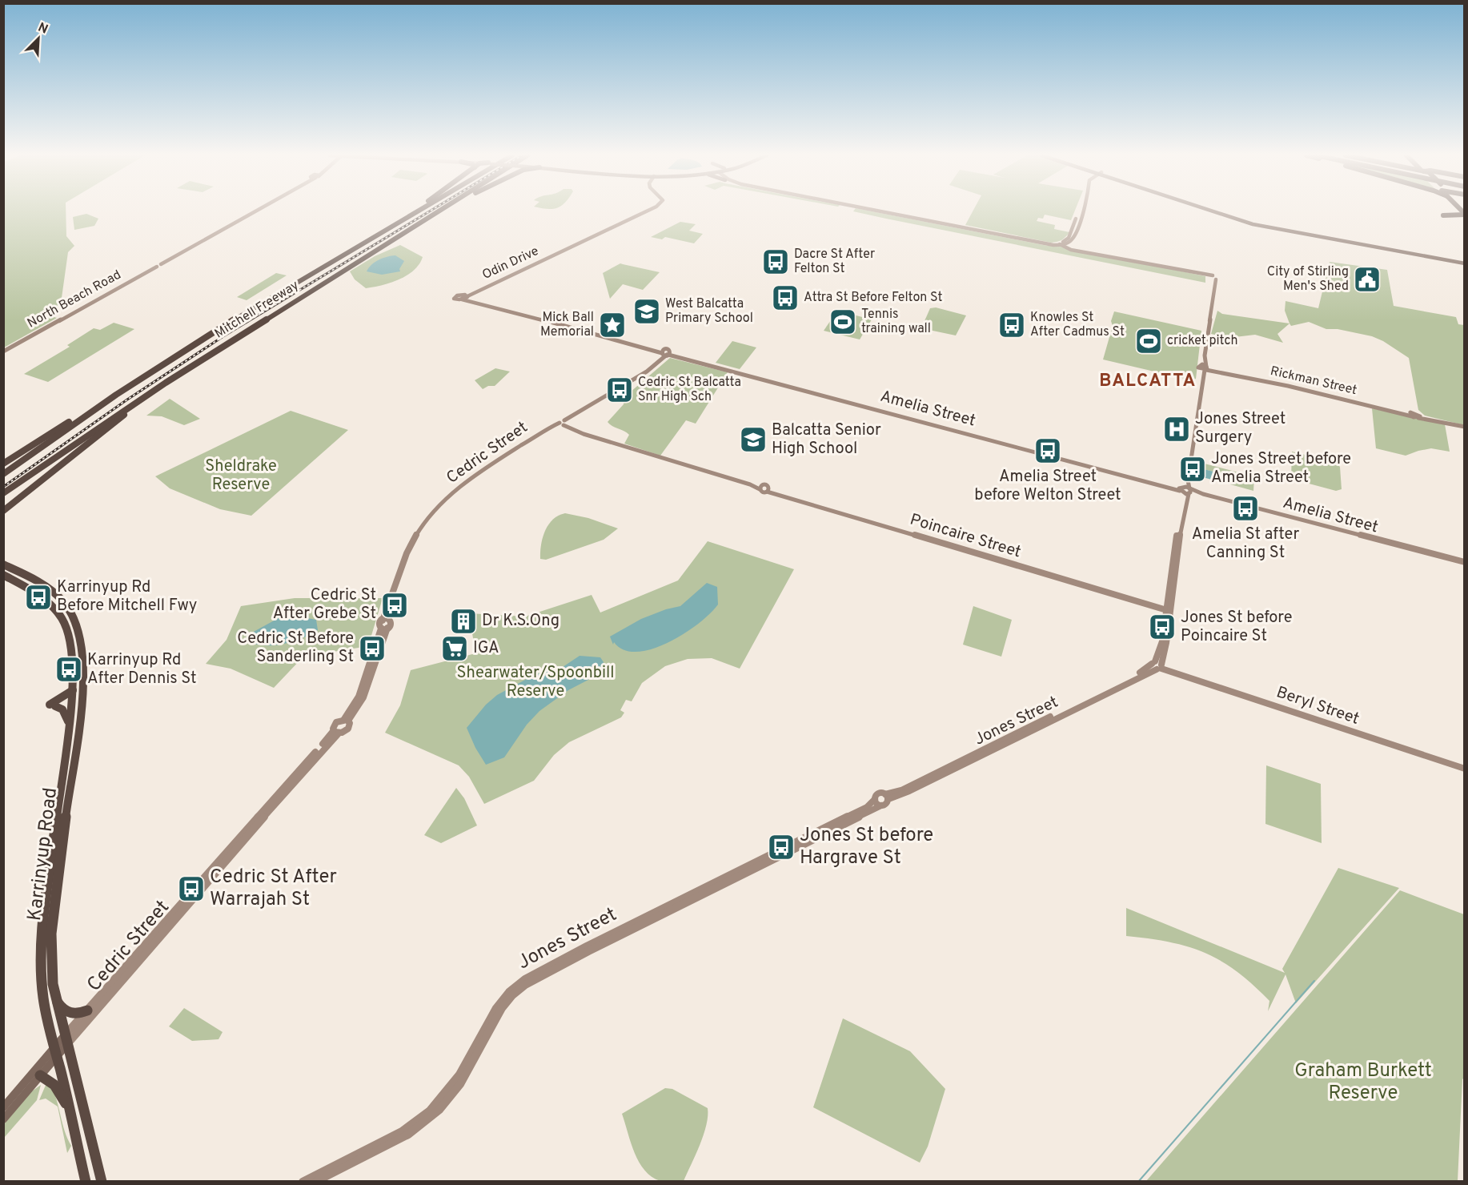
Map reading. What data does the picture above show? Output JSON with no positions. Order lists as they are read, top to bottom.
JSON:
{
  "streets": {
    "highway": ["Mitchell Freeway", "Karrinyup Road"],
    "main road": [
      "Odin Drive",
      "North Beach Road",
      "Rickman Street",
      "Amelia Street",
      "Cedric Street",
      "Poincaire Street",
      "Beryl Street",
      "Jones Street"
    ]
  },
  "crossings": [
    ["Odin Drive", "Amelia Street"],
    ["Amelia Street", "Cedric Street"],
    ["Cedric Street", "Poincaire Street"],
    ["Cedric Street", "Karrinyup Road"],
    ["Beryl Street", "Jones Street"]
  ],
  "districts": ["BALCATTA"],
  "parks": ["Sheldrake Reserve", "Shearwater/Spoonbill Reserve", "Graham Burkett Reserve"],
  "places": {
    "bus stop": [
      "Dacre St After Felton St",
      "Attra St Before Felton St",
      "Knowles St After Cadmus St",
      "Cedric St Balcatta Snr High Sch",
      "Amelia Street before Welton Street",
      "Jones Street before Amelia Street",
      "Amelia St after Canning St",
      "Karrinyup Rd Before Mitchell Fwy",
      "Cedric St After Grebe St",
      "Jones St before Poincaire St",
      "Cedric St Before Sanderling St",
      "Karrinyup Rd After Dennis St",
      "Jones St before Hargrave St",
      "Cedric St After Warrajah St"
    ],
    "public building": ["City of Stirling Men's Shed"],
    "school or university": ["West Balcatta Primary School", "Balcatta Senior High School"],
    "sports": ["Tennis training wall", "cricket pitch"],
    "place": ["Mick Ball Memorial"],
    "hospital": ["Jones Street Surgery"],
    "building": ["Dr K.S.Ong"],
    "supermarket": ["IGA"]
  },
  "north": "top right"
}
